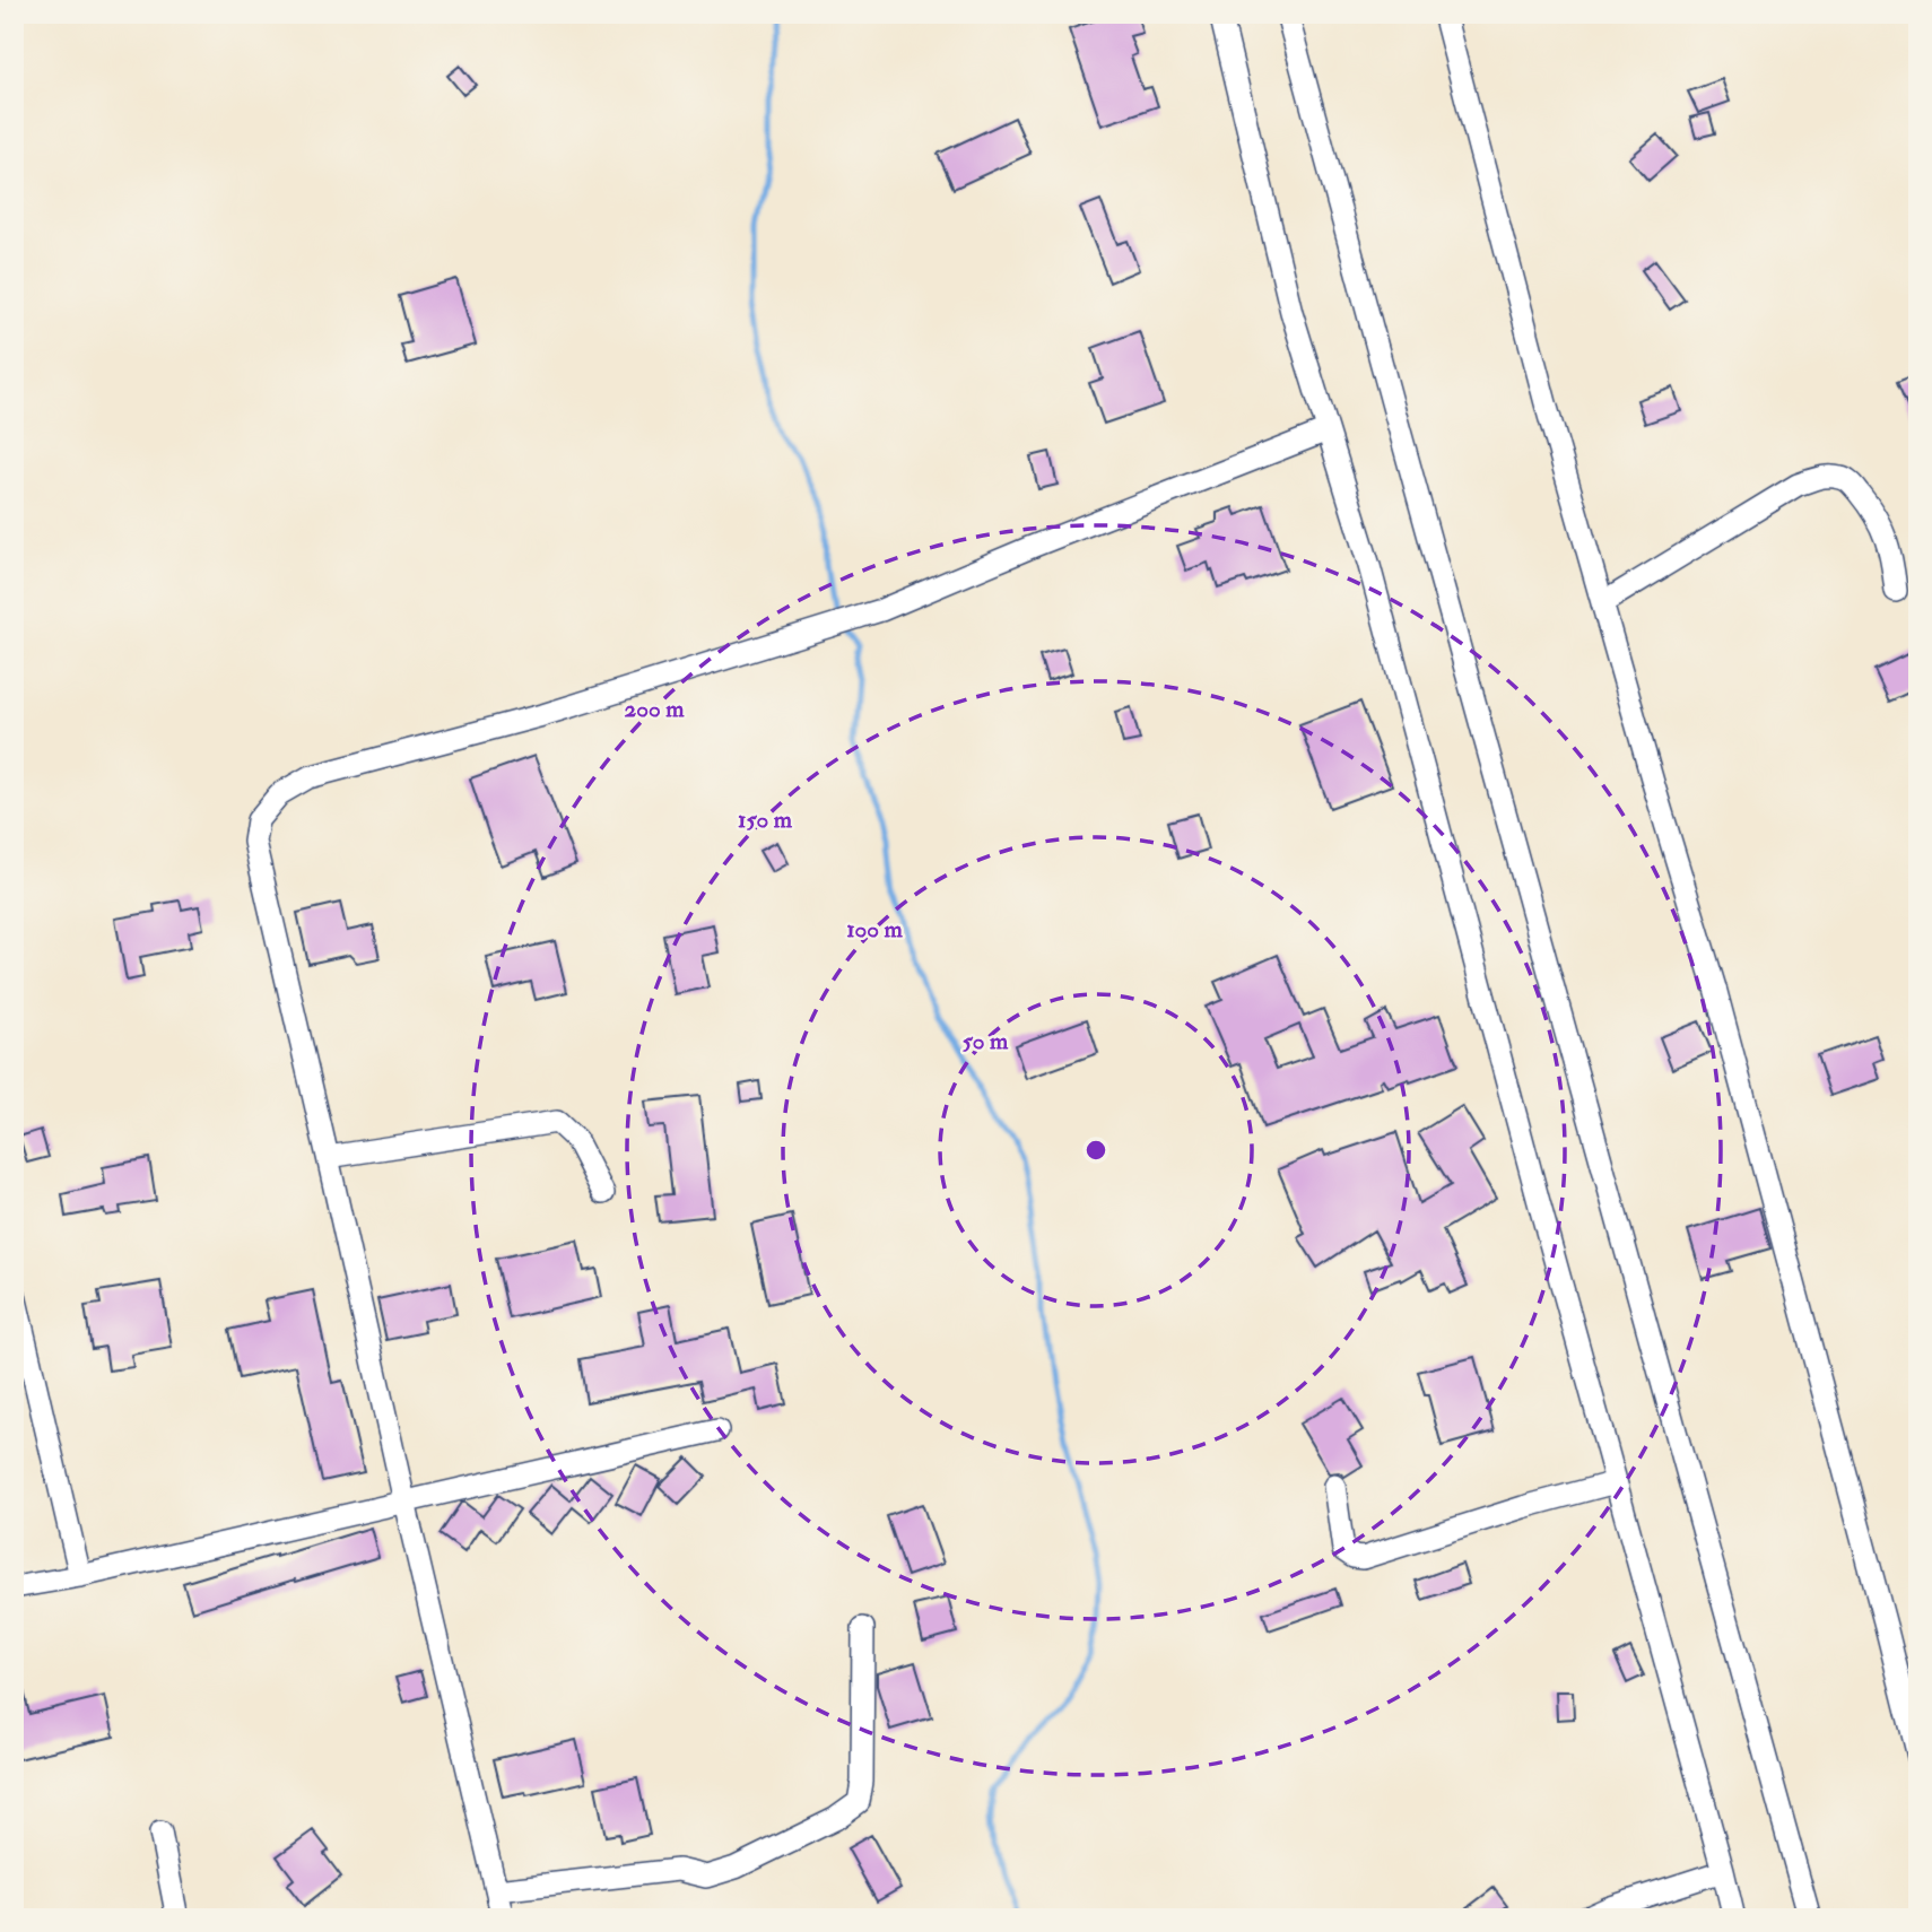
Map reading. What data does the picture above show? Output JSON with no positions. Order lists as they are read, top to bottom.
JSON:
{
  "rings": [
    "200 m",
    "150 m",
    "100 m",
    "50 m"
  ]
}
